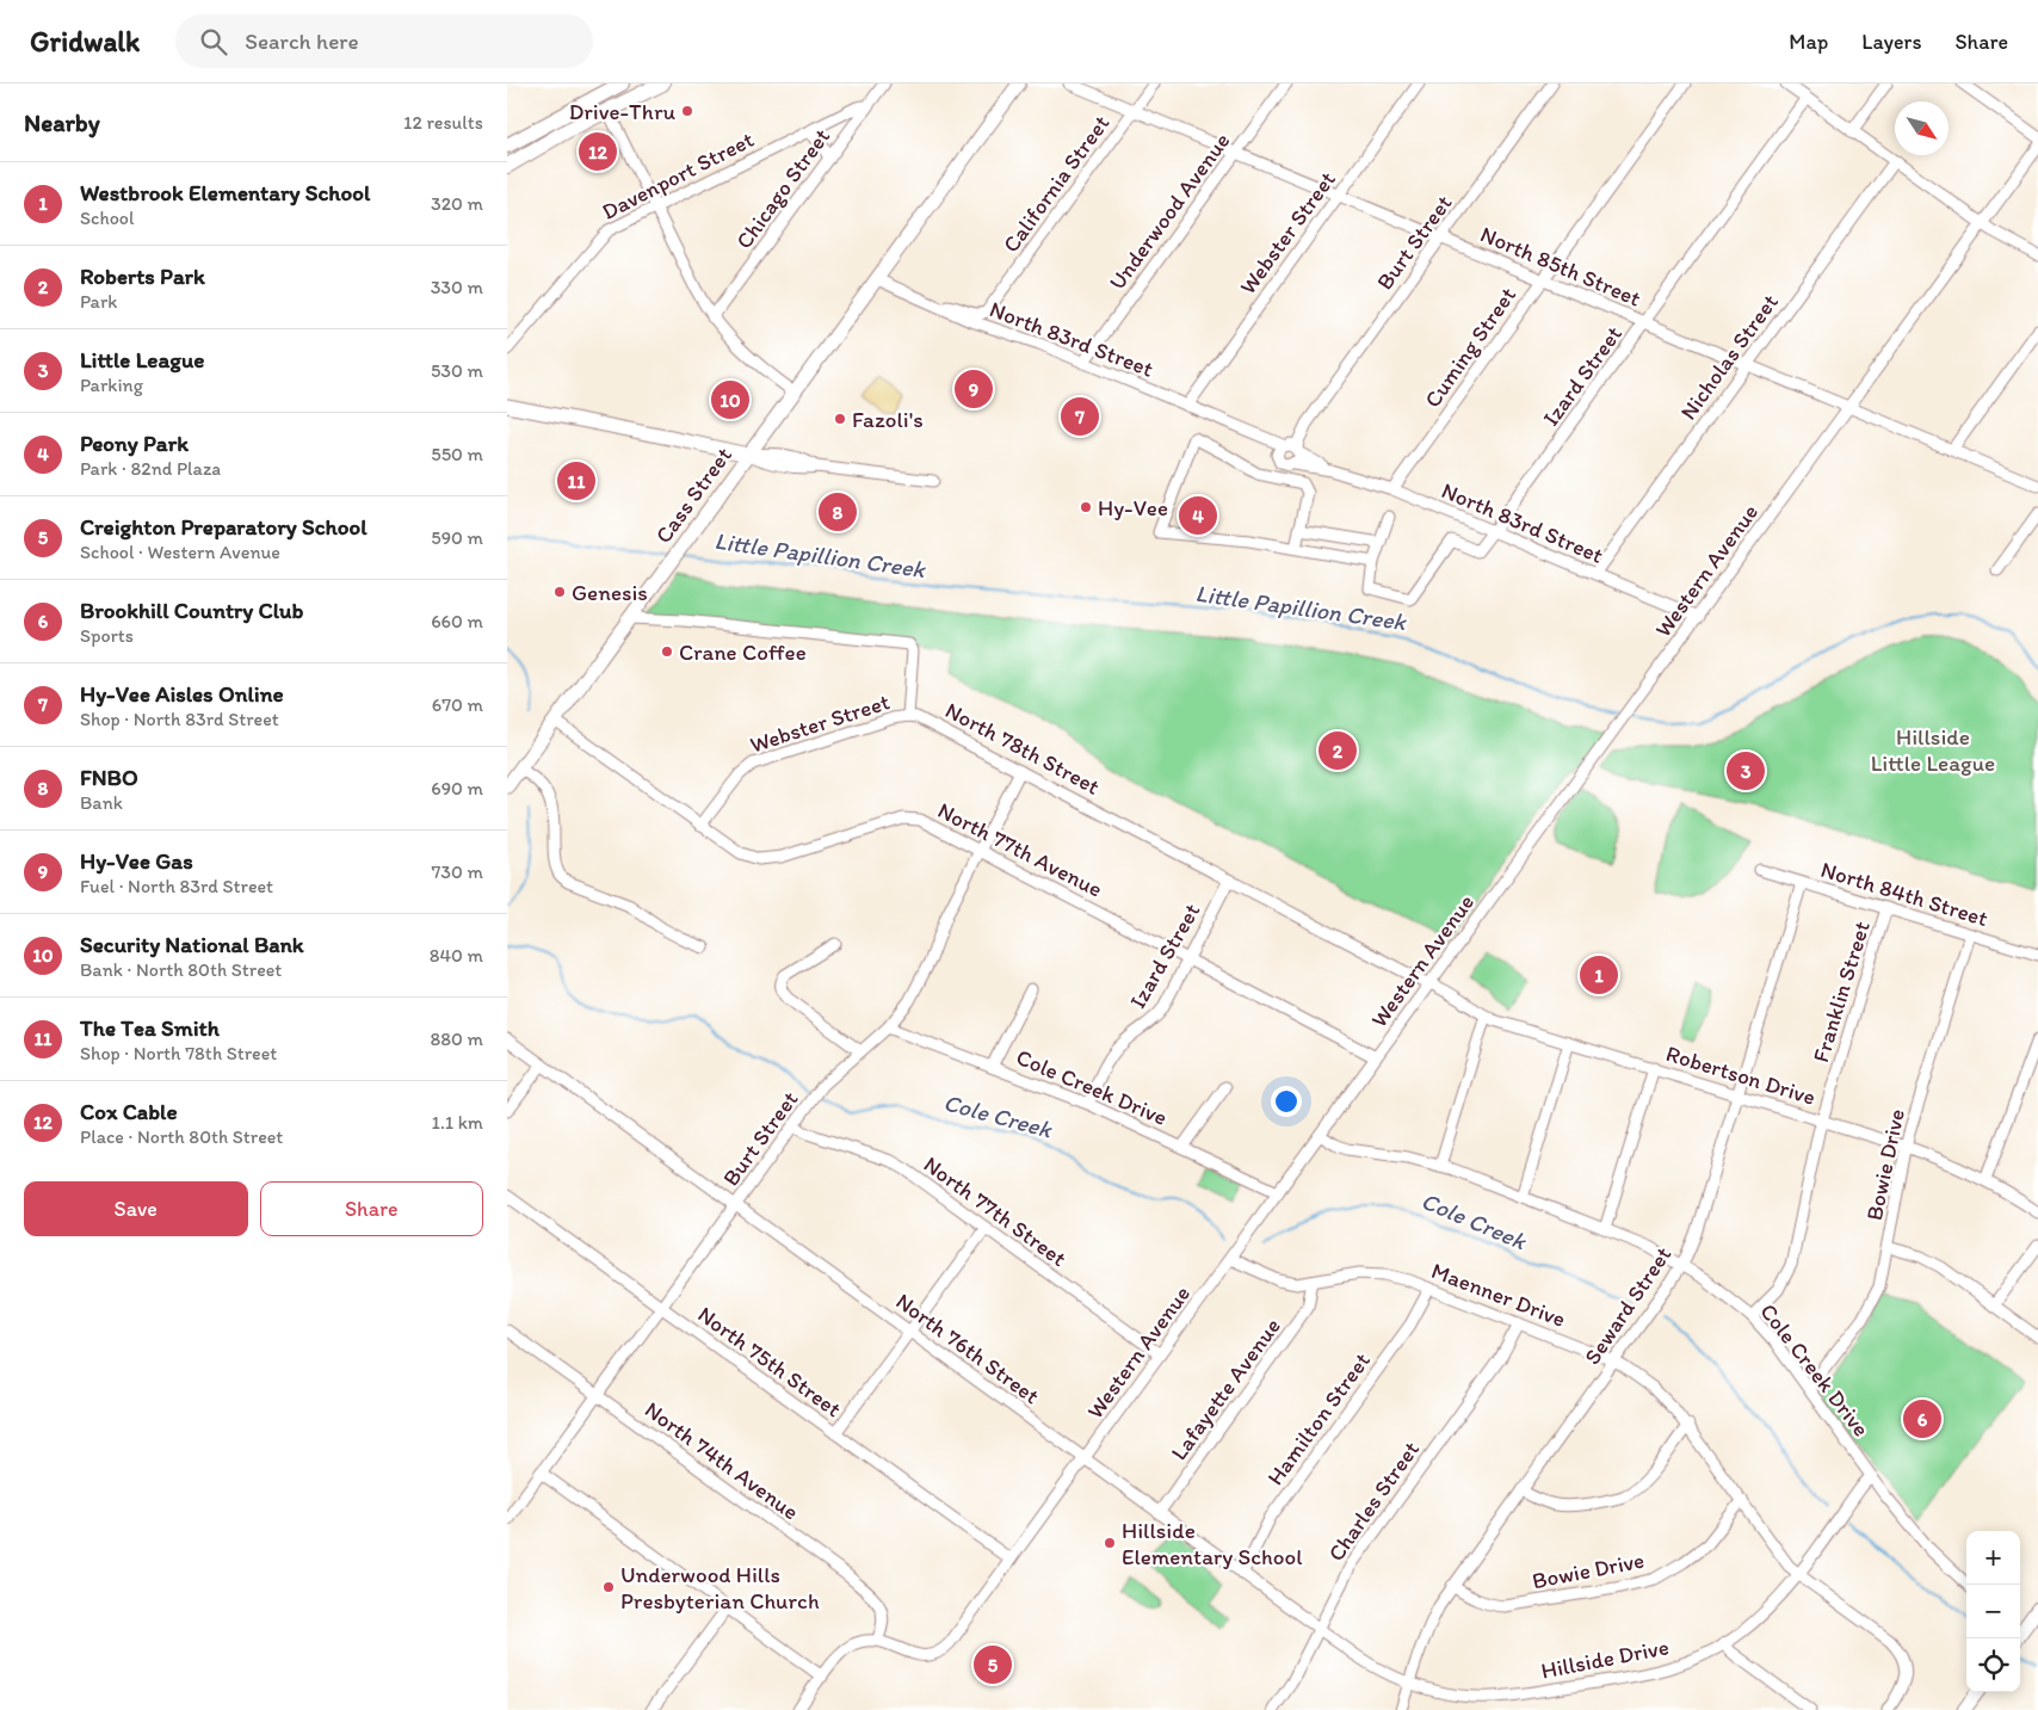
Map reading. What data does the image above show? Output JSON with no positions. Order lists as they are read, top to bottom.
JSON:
{
  "streets": {
    "main road": ["Cass Street"],
    "street": [
      "Davenport Street",
      "California Street",
      "Chicago Street",
      "Underwood Avenue",
      "Webster Street",
      "Burt Street",
      "North 85th Street",
      "North 83rd Street",
      "Cuming Street",
      "Nicholas Street",
      "Izard Street",
      "Western Avenue",
      "North 78th Street",
      "North 77th Avenue",
      "North 84th Street",
      "Franklin Street",
      "Robertson Drive",
      "Cole Creek Drive",
      "Bowie Drive",
      "North 77th Street",
      "Maenner Drive",
      "Seward Street",
      "North 76th Street",
      "North 75th Street",
      "Lafayette Avenue",
      "Hamilton Street",
      "North 74th Avenue",
      "Charles Street",
      "Hillside Drive"
    ]
  },
  "crossings": [
    ["Davenport Street", "Chicago Street"],
    ["California Street", "North 85th Street"],
    ["Underwood Avenue", "North 85th Street"],
    ["Underwood Avenue", "North 83rd Street"],
    ["Webster Street", "North 85th Street"],
    ["Webster Street", "North 83rd Street"],
    ["Webster Street", "North 78th Street"],
    ["Webster Street", "North 77th Avenue"],
    ["Burt Street", "North 85th Street"],
    ["Burt Street", "North 83rd Street"],
    ["Burt Street", "North 78th Street"],
    ["Burt Street", "North 77th Avenue"],
    ["Burt Street", "Cole Creek Drive"],
    ["Burt Street", "North 77th Street"],
    ["Burt Street", "North 76th Street"],
    ["Burt Street", "North 75th Street"],
    ["Burt Street", "North 74th Avenue"],
    ["North 85th Street", "Cuming Street"],
    ["North 85th Street", "Nicholas Street"],
    ["North 85th Street", "Izard Street"],
    ["North 85th Street", "Western Avenue"],
    ["North 83rd Street", "Cuming Street"],
    ["North 83rd Street", "Nicholas Street"],
    ["North 83rd Street", "Izard Street"],
    ["North 83rd Street", "Cass Street"],
    ["North 83rd Street", "Western Avenue"],
    ["Izard Street", "North 78th Street"],
    ["Izard Street", "North 77th Avenue"],
    ["Izard Street", "Cole Creek Drive"],
    ["Cass Street", "North 78th Street"],
    ["Cass Street", "North 77th Avenue"],
    ["Western Avenue", "North 78th Street"],
    ["Western Avenue", "North 77th Avenue"],
    ["Western Avenue", "Robertson Drive"],
    ["Western Avenue", "Cole Creek Drive"],
    ["Western Avenue", "North 77th Street"],
    ["Western Avenue", "Maenner Drive"],
    ["Western Avenue", "North 76th Street"],
    ["Western Avenue", "North 75th Street"],
    ["Western Avenue", "North 74th Avenue"],
    ["North 78th Street", "Robertson Drive"],
    ["North 84th Street", "Franklin Street"],
    ["North 84th Street", "Bowie Drive"],
    ["North 84th Street", "Seward Street"],
    ["Franklin Street", "Robertson Drive"],
    ["Franklin Street", "Cole Creek Drive"],
    ["Robertson Drive", "Bowie Drive"],
    ["Robertson Drive", "Seward Street"],
    ["Cole Creek Drive", "Bowie Drive"],
    ["Cole Creek Drive", "Seward Street"],
    ["Cole Creek Drive", "Hillside Drive"],
    ["Bowie Drive", "Maenner Drive"],
    ["Bowie Drive", "Seward Street"],
    ["Maenner Drive", "Seward Street"],
    ["Maenner Drive", "Lafayette Avenue"],
    ["Maenner Drive", "Hamilton Street"],
    ["Maenner Drive", "Charles Street"],
    ["Maenner Drive", "Hillside Drive"],
    ["Seward Street", "North 76th Street"],
    ["Seward Street", "Hillside Drive"],
    ["North 76th Street", "Lafayette Avenue"],
    ["North 76th Street", "Hamilton Street"],
    ["North 76th Street", "Charles Street"],
    ["North 76th Street", "Hillside Drive"]
  ],
  "water": ["Little Papillion Creek", "Cole Creek"],
  "parks": ["Hillside Little League"],
  "places": [
    "Drive-Thru",
    "Fazoli's",
    "Hy-Vee",
    "Genesis",
    "Crane Coffee",
    "Hillside Elementary School",
    "Underwood Hills Presbyterian Church"
  ],
  "north": "bottom right",
  "page": {
    "header": "Gridwalk",
    "search": "Search here",
    "nav": ["Map", "Layers", "Share"],
    "heading": ["Nearby", "12 results"],
    "pins": [
      "12",
      "9",
      "10",
      "7",
      "11",
      "8",
      "4",
      "2",
      "3",
      "1",
      "6",
      "5"
    ],
    "list": [
      {
        "mark": "1",
        "name": "Westbrook Elementary School",
        "note": "School",
        "value": "320 m"
      },
      {
        "mark": "2",
        "name": "Roberts Park",
        "note": "Park",
        "value": "330 m"
      },
      {
        "mark": "3",
        "name": "Little League",
        "note": "Parking",
        "value": "530 m"
      },
      {
        "mark": "4",
        "name": "Peony Park",
        "note": "Park · 82nd Plaza",
        "value": "550 m"
      },
      {
        "mark": "5",
        "name": "Creighton Preparatory School",
        "note": "School · Western Avenue",
        "value": "590 m"
      },
      {
        "mark": "6",
        "name": "Brookhill Country Club",
        "note": "Sports",
        "value": "660 m"
      },
      {
        "mark": "7",
        "name": "Hy-Vee Aisles Online",
        "note": "Shop · North 83rd Street",
        "value": "670 m"
      },
      {
        "mark": "8",
        "name": "FNBO",
        "note": "Bank",
        "value": "690 m"
      },
      {
        "mark": "9",
        "name": "Hy-Vee Gas",
        "note": "Fuel · North 83rd Street",
        "value": "730 m"
      },
      {
        "mark": "10",
        "name": "Security National Bank",
        "note": "Bank · North 80th Street",
        "value": "840 m"
      },
      {
        "mark": "11",
        "name": "The Tea Smith",
        "note": "Shop · North 78th Street",
        "value": "880 m"
      },
      {
        "mark": "12",
        "name": "Cox Cable",
        "note": "Place · North 80th Street",
        "value": "1.1 km"
      }
    ],
    "buttons": ["Save", "Share"],
    "map_buttons": ["+", "−"]
  }
}
